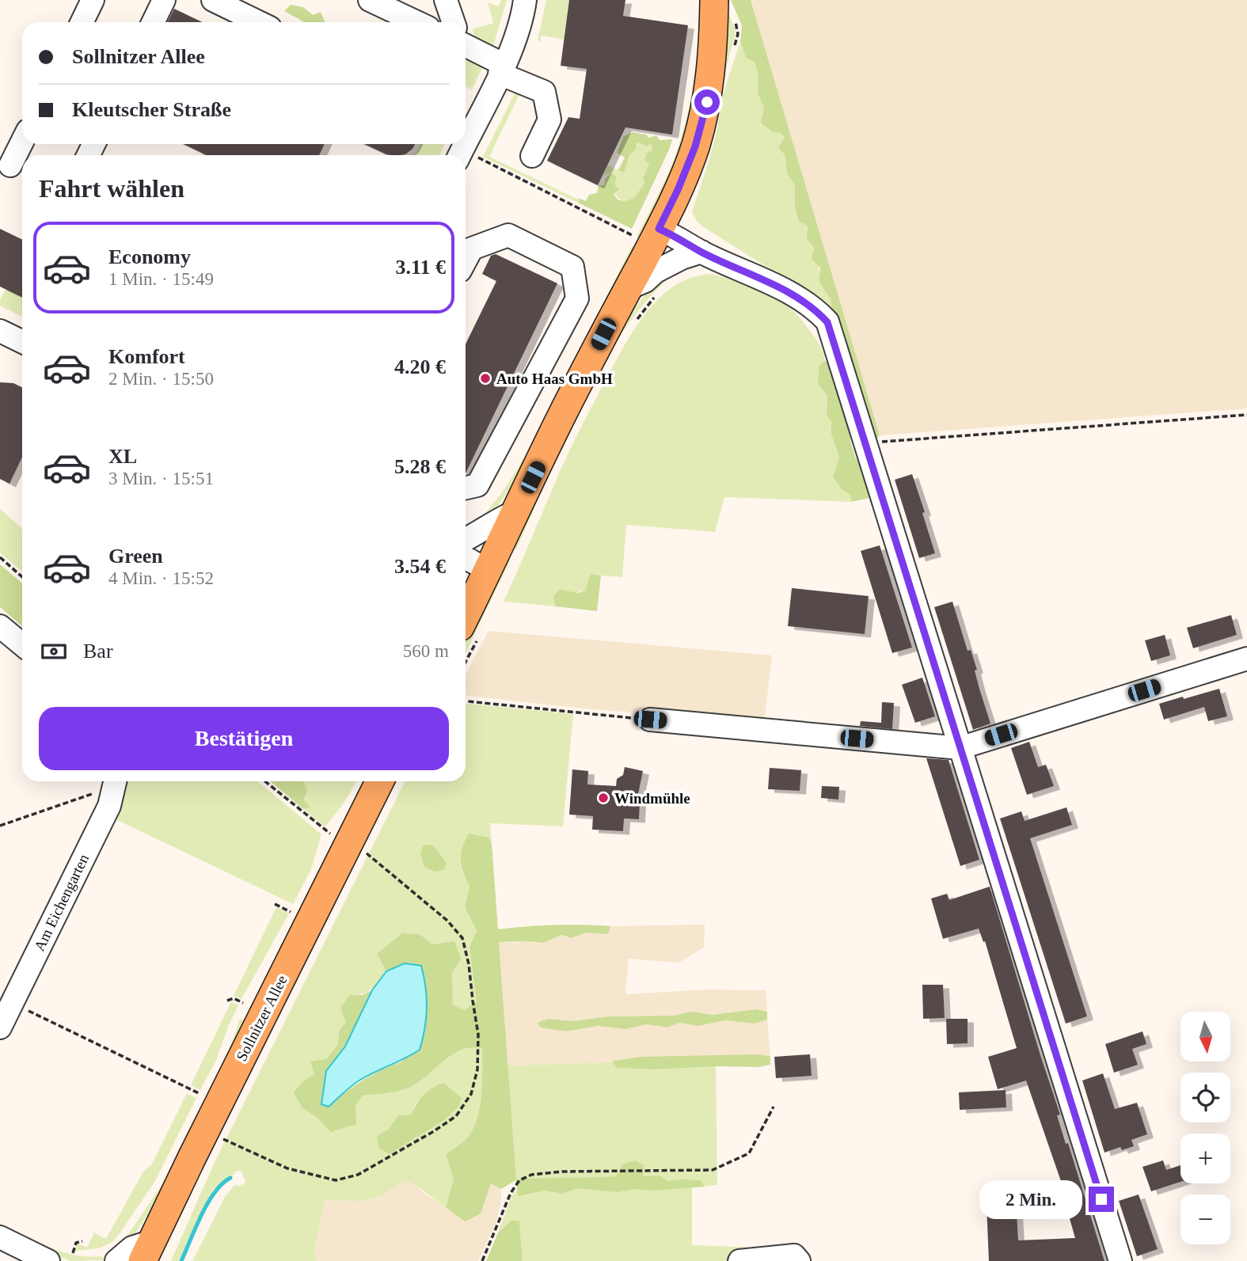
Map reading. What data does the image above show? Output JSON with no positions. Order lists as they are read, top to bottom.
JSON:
{
  "streets": {
    "main road": ["Sollnitzer Allee"],
    "street": ["Am Eichengarten"]
  },
  "places": ["Auto Haas GmbH", "Windmühle"],
  "north": "bottom",
  "page": {
    "banner": ["Sollnitzer Allee", "Kleutscher Straße"],
    "heading": "Fahrt wählen",
    "list": [
      {
        "name": "Economy",
        "note": "1 Min. · 15:49",
        "value": "3.11 €"
      },
      {
        "name": "Komfort",
        "note": "2 Min. · 15:50",
        "value": "4.20 €"
      },
      {
        "name": "XL",
        "note": "3 Min. · 15:51",
        "value": "5.28 €"
      },
      {
        "name": "Green",
        "note": "4 Min. · 15:52",
        "value": "3.54 €"
      }
    ],
    "pay": ["Bar", "560 m"],
    "buttons": "Bestätigen",
    "map_buttons": ["+", "−"],
    "bubble": "2 Min."
  }
}
